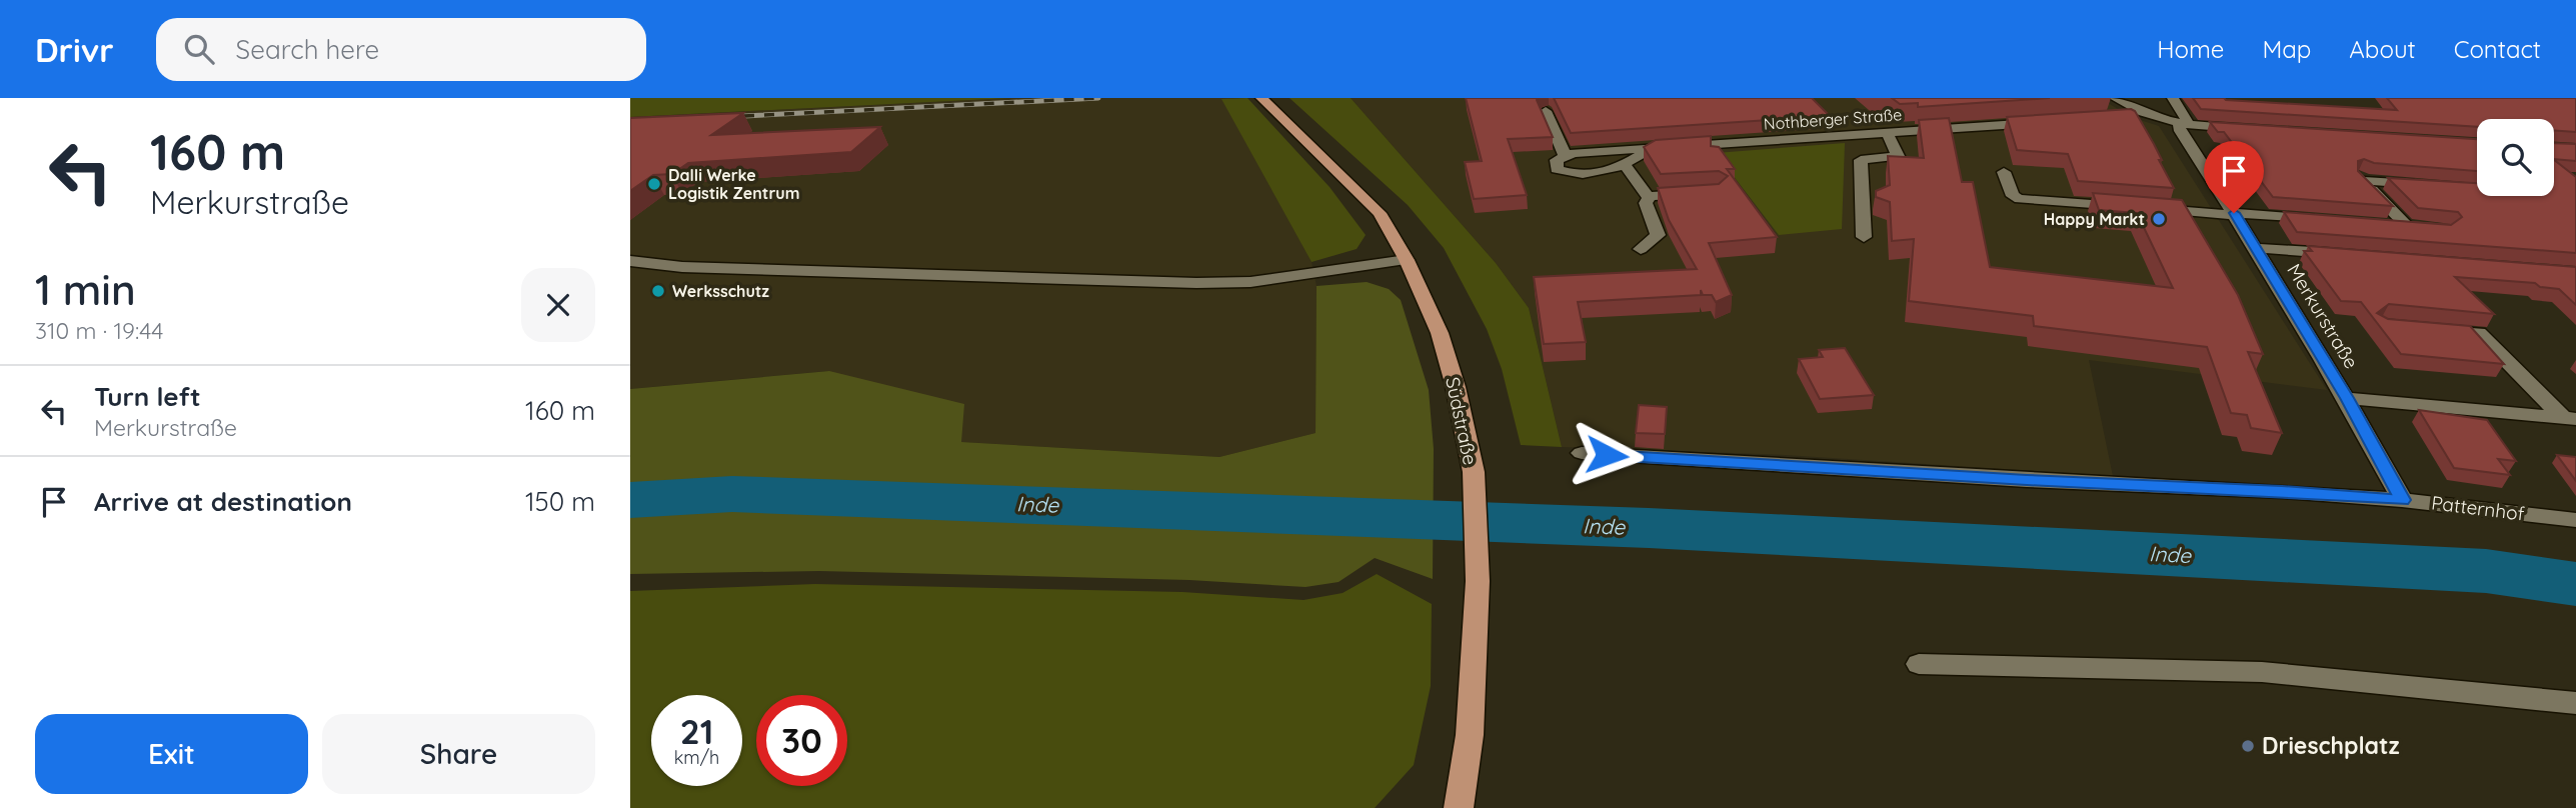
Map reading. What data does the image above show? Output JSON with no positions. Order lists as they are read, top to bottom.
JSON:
{
  "streets": {
    "main road": ["Südstraße"],
    "street": ["Nothberger Straße", "Merkurstraße", "Patternhof"]
  },
  "crossings": [
    ["Merkurstraße", "Patternhof"]
  ],
  "water": ["Inde"],
  "places": [
    "Dalli Werke Logistik Zentrum",
    "Happy Markt",
    "Werksschutz",
    "Drieschplatz"
  ],
  "page": {
    "header": "Drivr",
    "search": "Search here",
    "nav": [
      "Home",
      "Map",
      "About",
      "Contact"
    ],
    "turn": ["160 m", "Merkurstraße"],
    "heading": ["1 min", "310 m · 19:44"],
    "list": [
      {
        "name": "Turn left",
        "note": "Merkurstraße",
        "value": "160 m"
      },
      {
        "name": "Arrive at destination",
        "value": "150 m"
      }
    ],
    "speed": "21 km/h",
    "limit": "30",
    "buttons": ["Exit", "Share"]
  }
}
